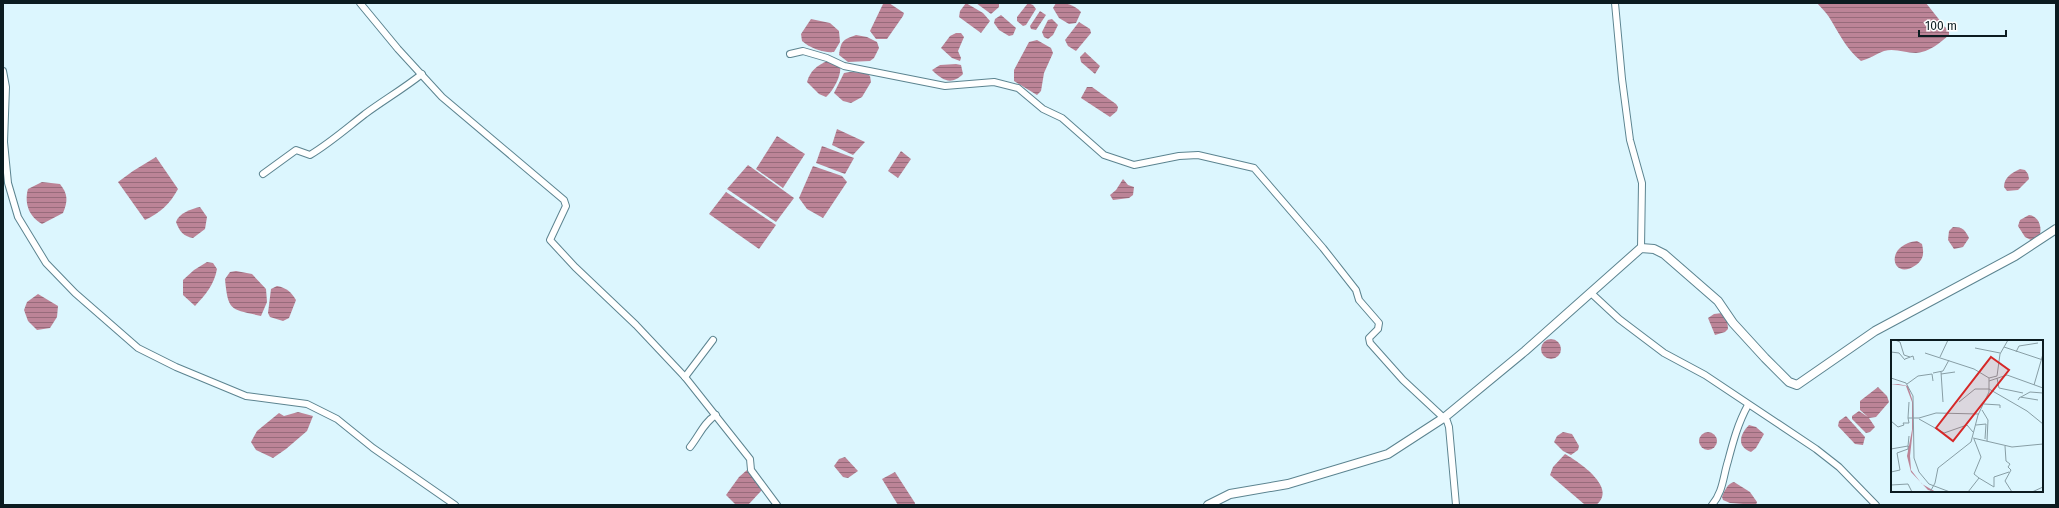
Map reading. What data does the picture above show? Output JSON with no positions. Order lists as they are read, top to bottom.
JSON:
{
  "scale_bar": "100 m"
}
